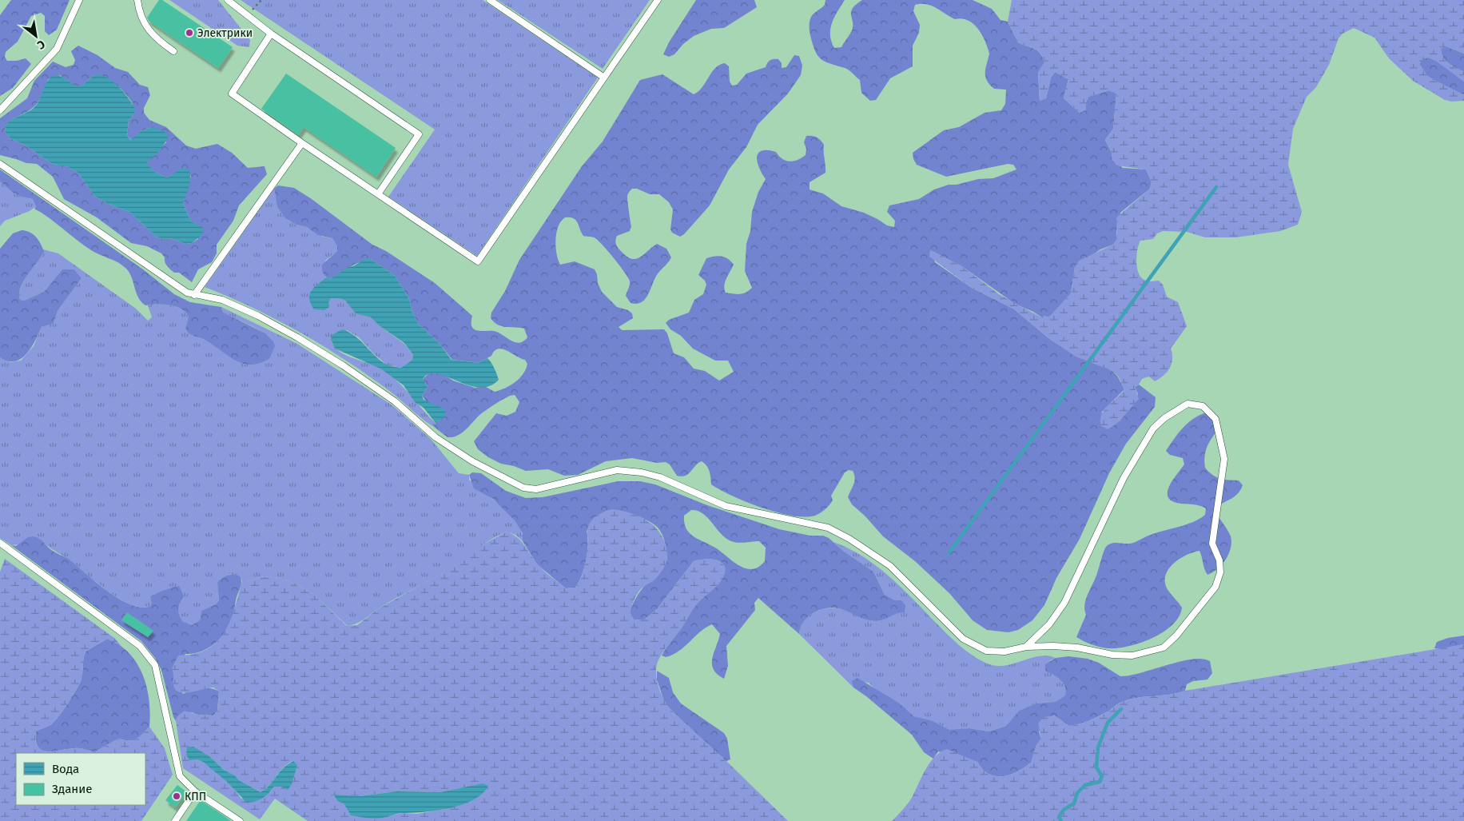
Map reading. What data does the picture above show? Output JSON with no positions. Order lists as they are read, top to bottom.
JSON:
{
  "places": ["Электрики", "КПП"],
  "legend": ["Вода", "Здание"],
  "north": "bottom right"
}
